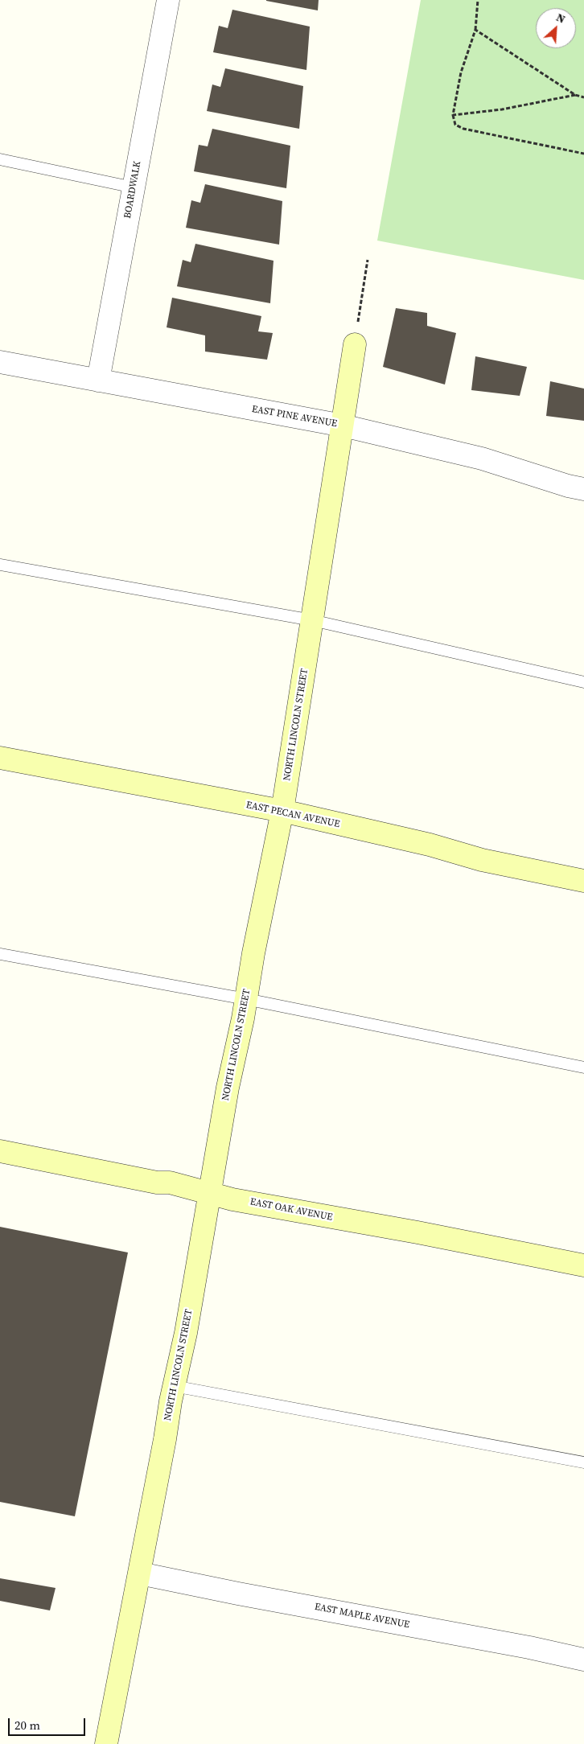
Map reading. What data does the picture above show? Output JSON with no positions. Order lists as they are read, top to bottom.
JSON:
{
  "streets": {
    "street": [
      "BOARDWALK",
      "EAST PINE AVENUE",
      "NORTH LINCOLN STREET",
      "EAST PECAN AVENUE",
      "EAST OAK AVENUE",
      "EAST MAPLE AVENUE"
    ]
  },
  "crossings": [
    ["BOARDWALK", "EAST PINE AVENUE"],
    ["EAST PINE AVENUE", "NORTH LINCOLN STREET"],
    ["NORTH LINCOLN STREET", "EAST PECAN AVENUE"],
    ["NORTH LINCOLN STREET", "EAST OAK AVENUE"],
    ["NORTH LINCOLN STREET", "EAST MAPLE AVENUE"]
  ],
  "scale_bar": "20 m",
  "north": "top right"
}
